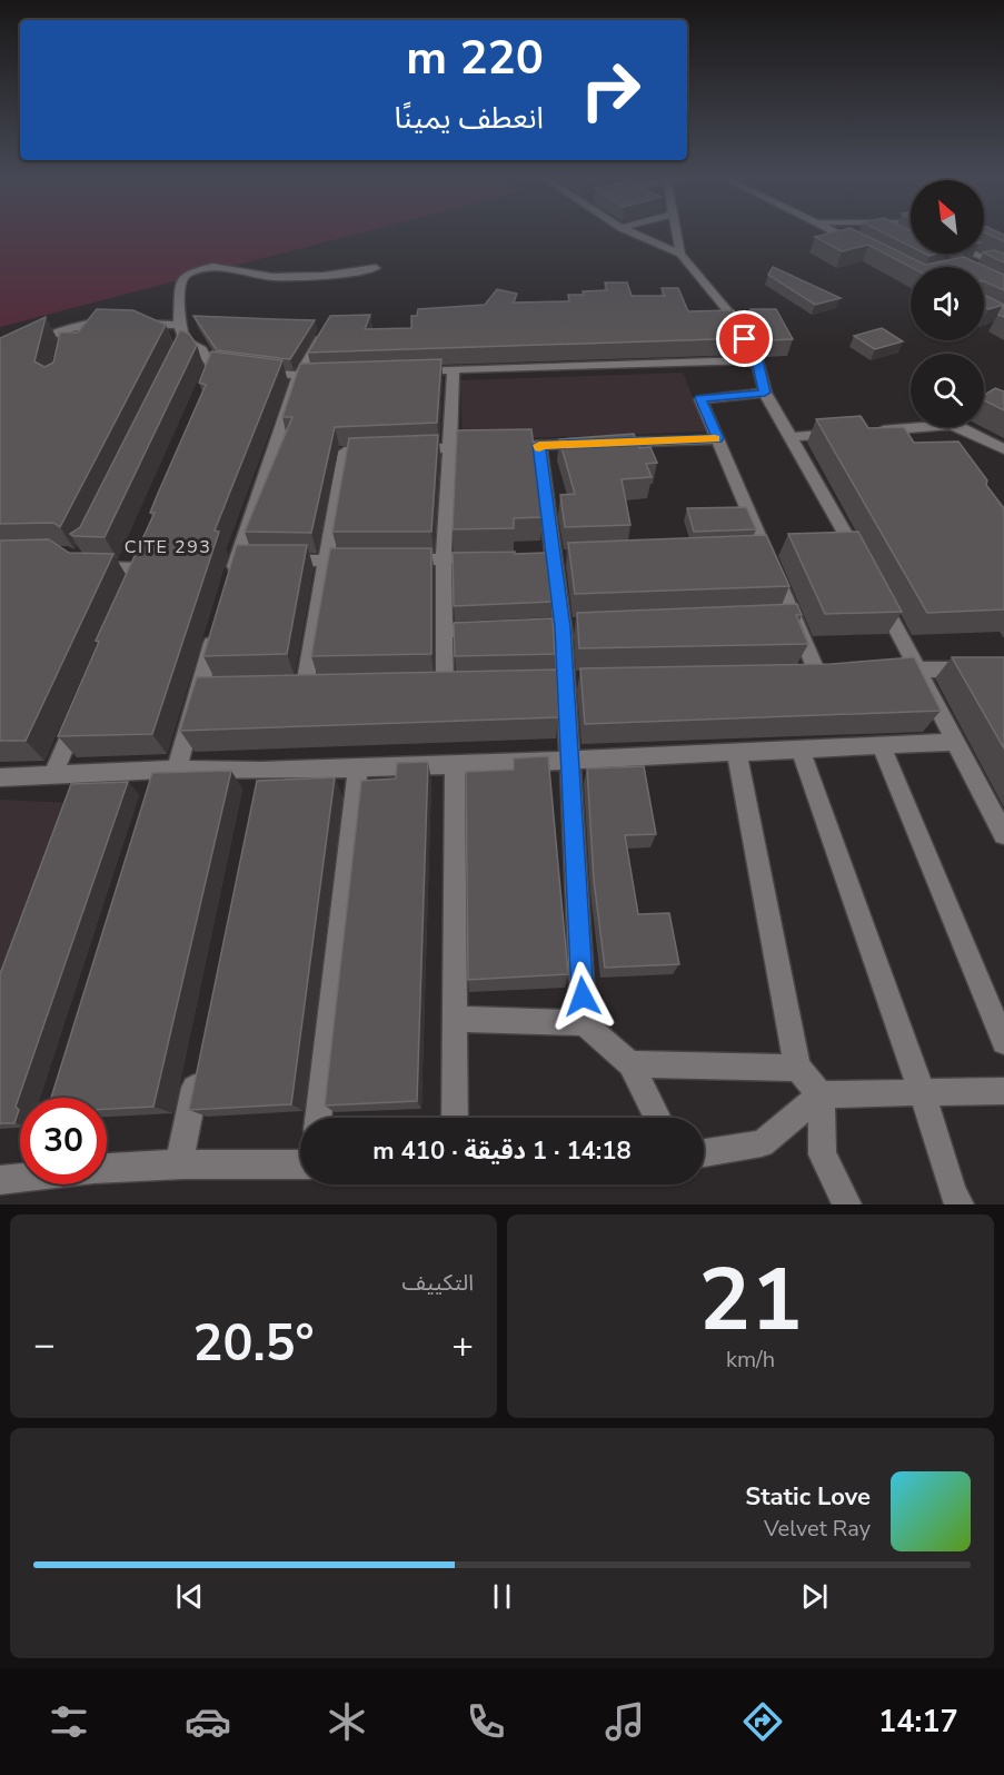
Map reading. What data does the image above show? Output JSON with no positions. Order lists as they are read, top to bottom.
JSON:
{
  "districts": ["CITE 293"],
  "north": "top left",
  "page": {
    "turn": ["220 m", "انعطف يمينًا"],
    "limit": "30",
    "trip": "14:18 · 1 دقيقة · 410 m",
    "tile": [
      ["21", "km/h"],
      "التكييف"
    ],
    "heat": ["−", "20.5°", "+"],
    "song": ["Static Love", "Velvet Ray"],
    "tabs": "14:17"
  }
}
